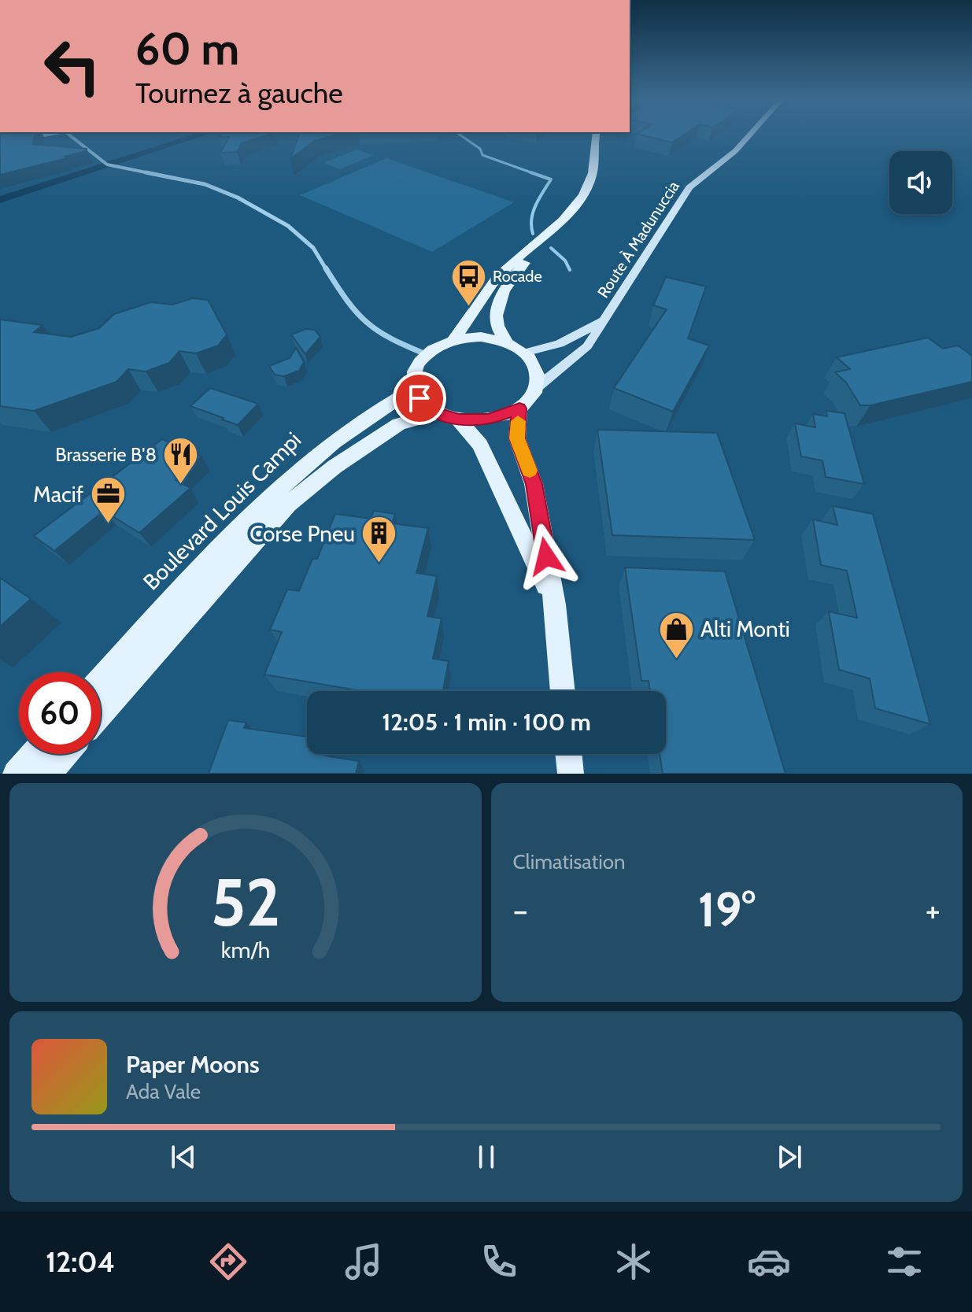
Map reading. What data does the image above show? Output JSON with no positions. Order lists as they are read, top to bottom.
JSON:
{
  "streets": {
    "main road": ["Route À Madunuccia", "Boulevard Louis Campi"]
  },
  "crossings": [
    ["Route À Madunuccia", "Boulevard Louis Campi"]
  ],
  "places": {
    "bus stop": ["Rocade"],
    "restaurant": ["Brasserie B'8"],
    "office": ["Macif"],
    "building": ["Corse Pneu"],
    "shop": ["Alti Monti"]
  },
  "page": {
    "turn": ["60 m", "Tournez à gauche"],
    "limit": "60",
    "trip": "12:05 · 1 min · 100 m",
    "tile": "Climatisation",
    "heat": ["−", "19°", "+"],
    "song": ["Paper Moons", "Ada Vale"],
    "tabs": "12:04",
    "gauge": ["52", "km/h"]
  }
}
